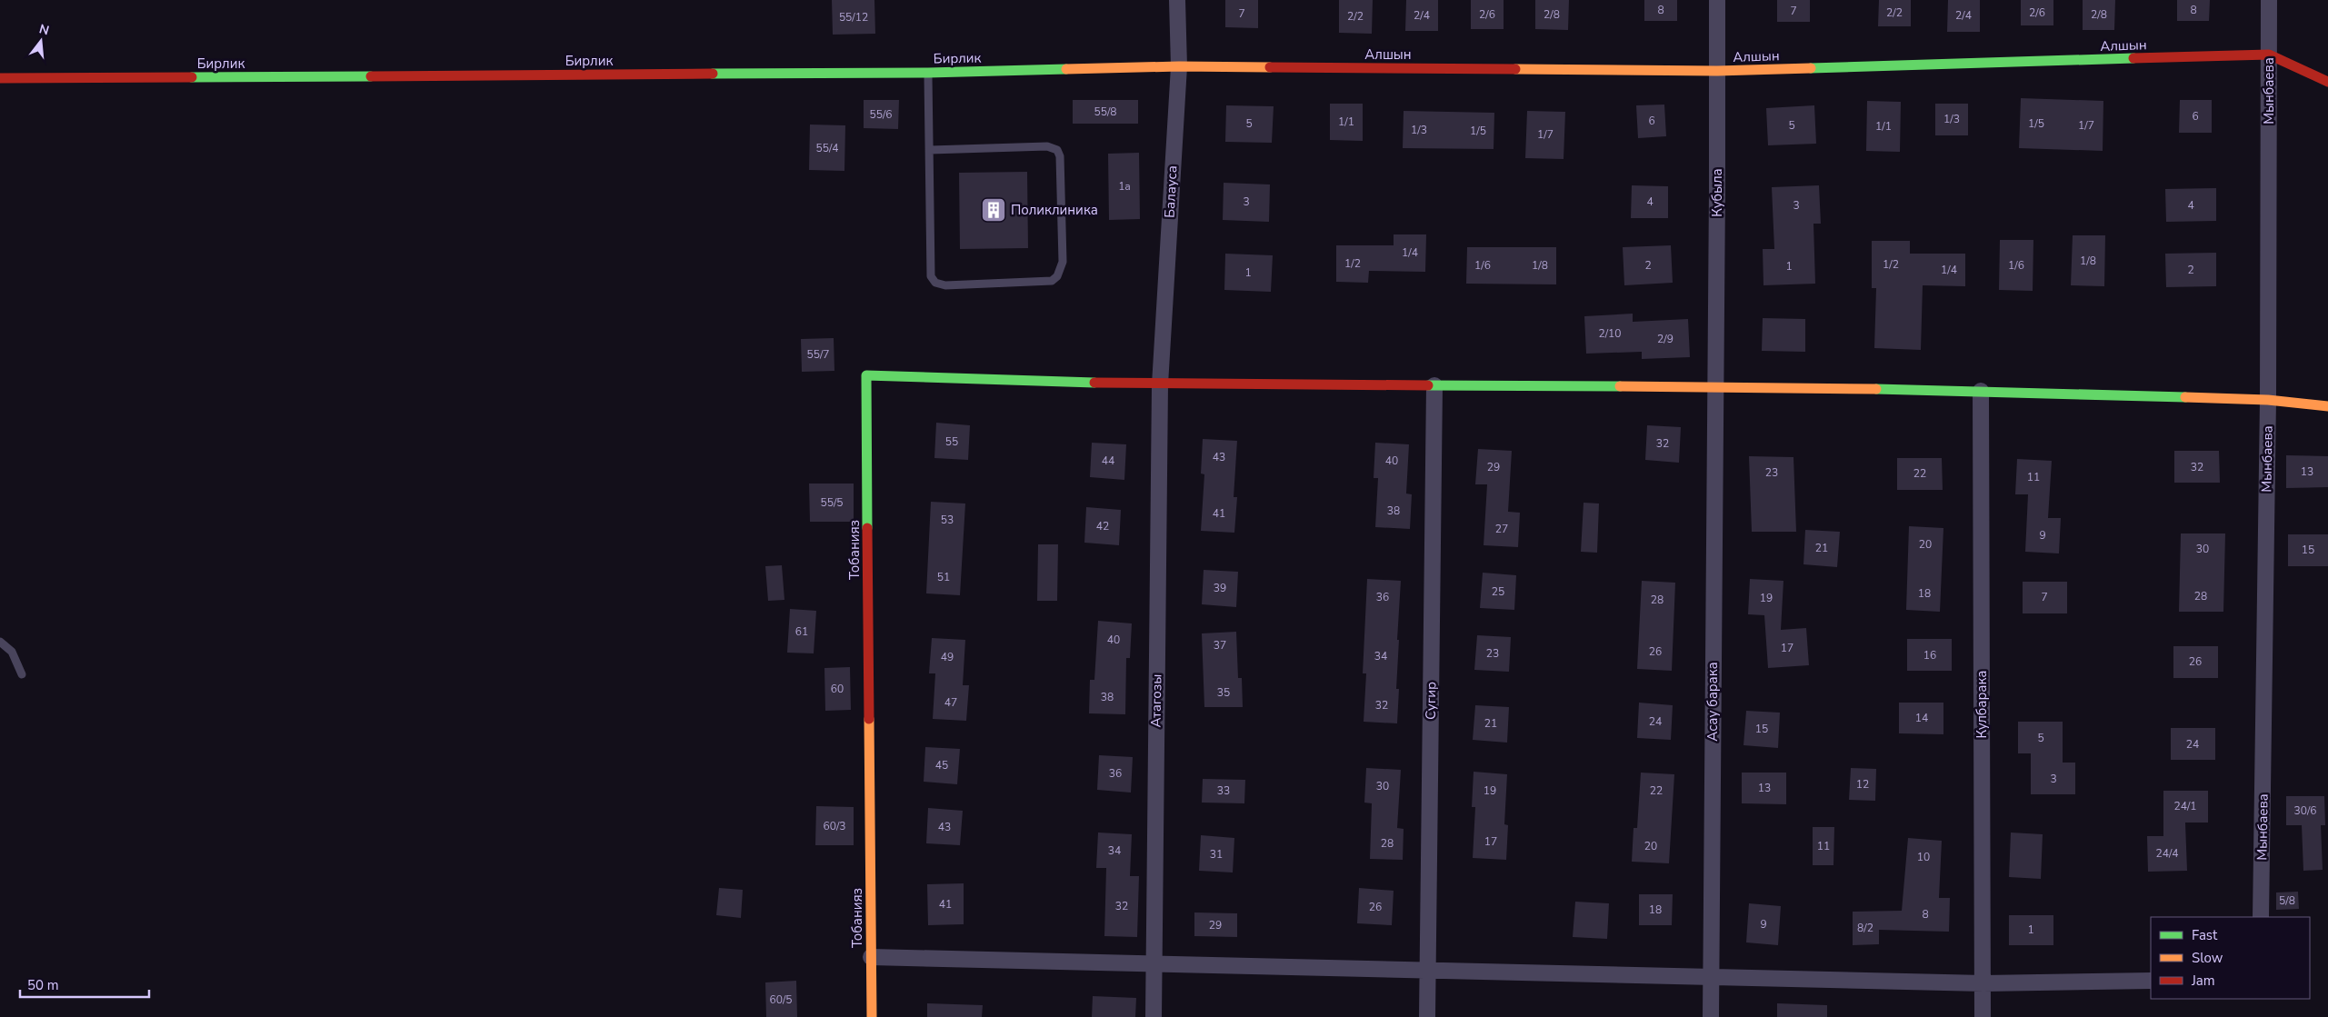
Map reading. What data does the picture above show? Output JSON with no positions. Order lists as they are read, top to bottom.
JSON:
{
  "streets": {
    "street": [
      "Алшын",
      "Бирлик",
      "Мынбаева",
      "Балауса",
      "Кубыла",
      "Тобанияз",
      "Атагозы",
      "Сугир",
      "Асау барака",
      "Кулбарака"
    ]
  },
  "crossings": [
    ["Алшын", "Бирлик"],
    ["Алшын", "Мынбаева"],
    ["Алшын", "Балауса"],
    ["Алшын", "Кубыла"],
    ["Бирлик", "Балауса"],
    ["Балауса", "Тобанияз"],
    ["Балауса", "Атагозы"],
    ["Кубыла", "Асау барака"],
    ["Тобанияз", "Атагозы"]
  ],
  "places": {
    "building": ["Поликлиника"]
  },
  "house_numbers": [
    "8",
    "8",
    "7",
    "2/2",
    "2/6",
    "7",
    "2/6",
    "2/8",
    "2/8",
    "2/4",
    "2/4",
    "2/2",
    "55/12",
    "55/8",
    "55/6",
    "6",
    "1/3",
    "6",
    "1/1",
    "5",
    "1/5",
    "5",
    "1/7",
    "1/1",
    "1/3",
    "1/5",
    "1/7",
    "55/4",
    "1а",
    "3",
    "4",
    "3",
    "4",
    "1/4",
    "1/8",
    "1/2",
    "1/2",
    "1/6",
    "1/8",
    "2",
    "1/6",
    "1",
    "1/4",
    "2",
    "1",
    "2/10",
    "2/9",
    "55/7",
    "55",
    "32",
    "43",
    "44",
    "40",
    "29",
    "32",
    "13",
    "23",
    "22",
    "11",
    "55/5",
    "38",
    "41",
    "53",
    "42",
    "27",
    "9",
    "20",
    "21",
    "30",
    "15",
    "51",
    "39",
    "25",
    "18",
    "28",
    "36",
    "7",
    "19",
    "28",
    "61",
    "40",
    "37",
    "17",
    "26",
    "23",
    "16",
    "34",
    "49",
    "26",
    "60",
    "35",
    "38",
    "47",
    "32",
    "14",
    "24",
    "21",
    "15",
    "5",
    "24",
    "45",
    "36",
    "3",
    "12",
    "30",
    "13",
    "33",
    "19",
    "22",
    "24/1",
    "30/6",
    "60/3",
    "43",
    "17",
    "28",
    "20",
    "11",
    "34",
    "24/4",
    "31",
    "10",
    "5/8",
    "41",
    "32",
    "26",
    "18",
    "8",
    "9",
    "29",
    "8/2",
    "1",
    "60/5"
  ],
  "legend": ["Fast", "Slow", "Jam"],
  "scale_bar": "50 m",
  "north": "top"
}
